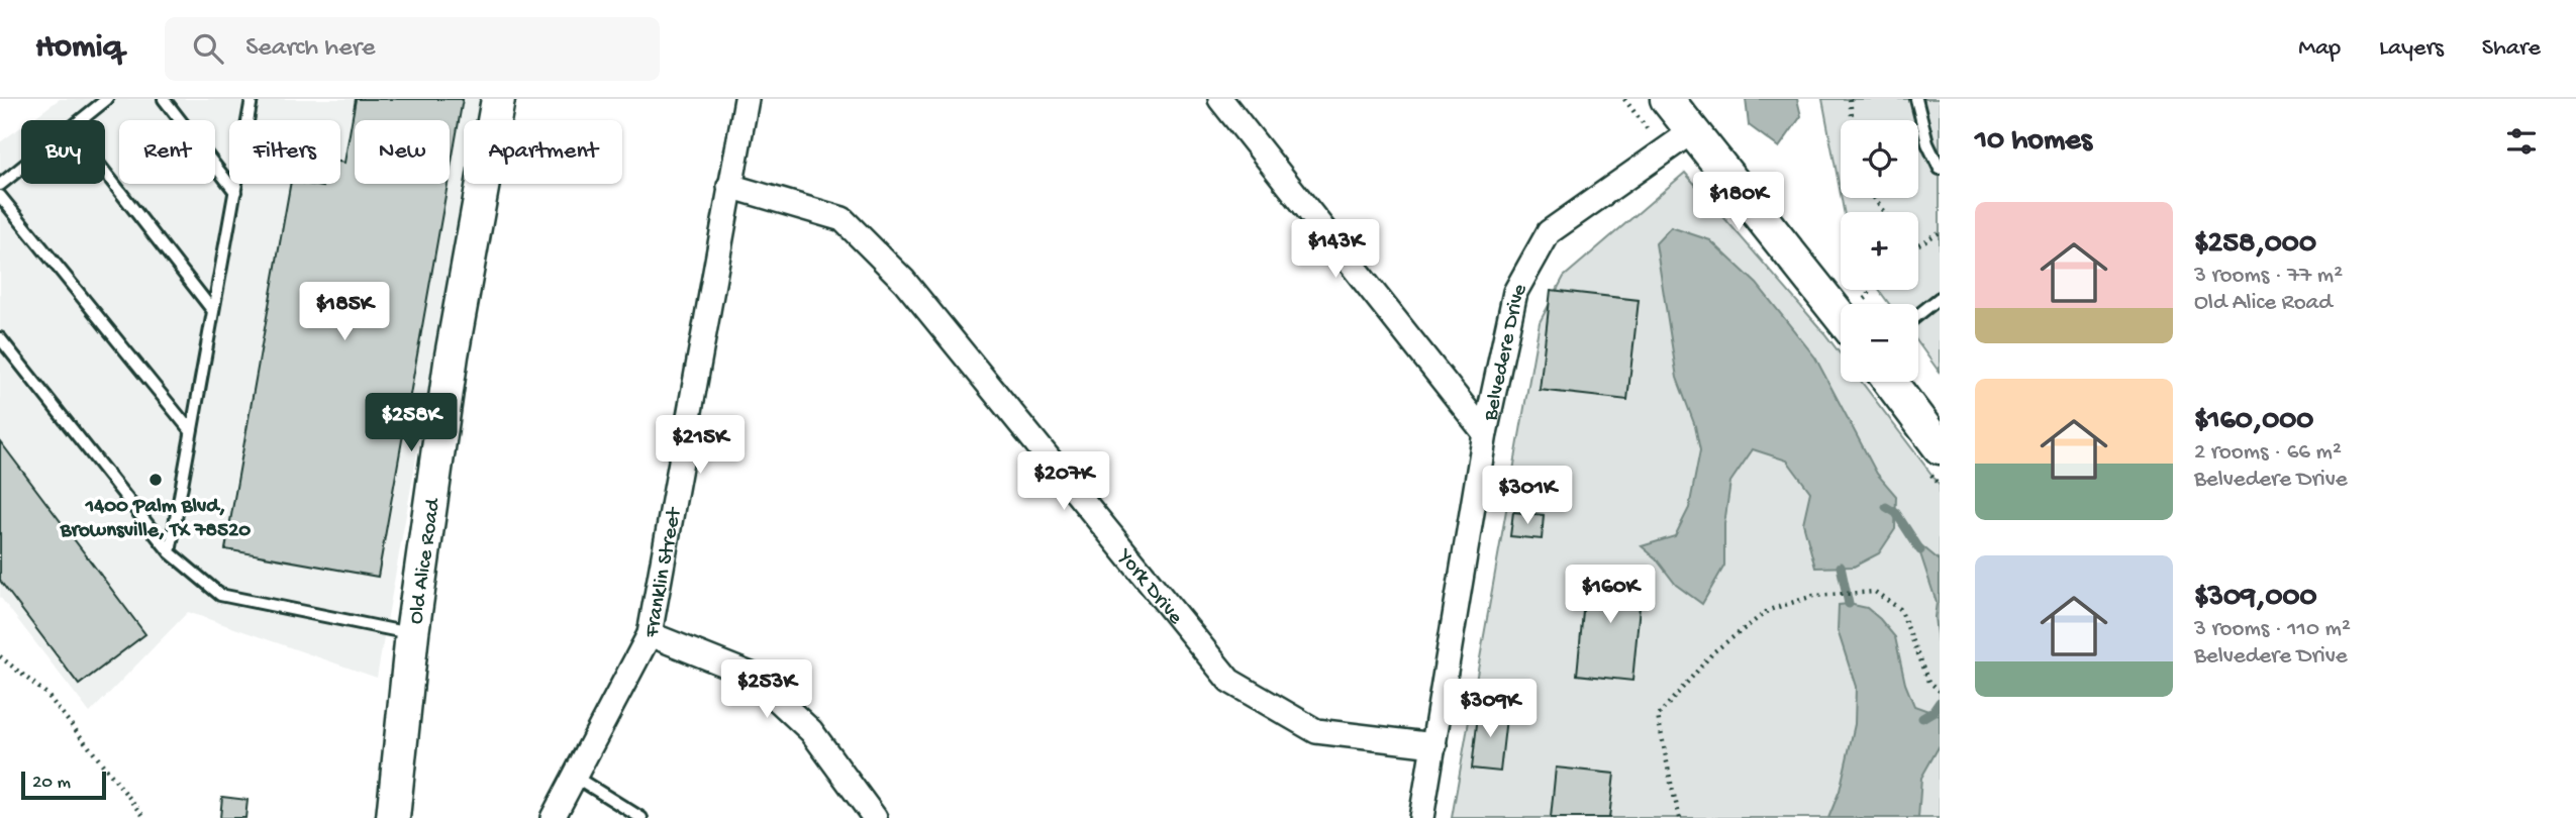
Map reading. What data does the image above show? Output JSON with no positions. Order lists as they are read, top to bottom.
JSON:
{
  "streets": {
    "main road": ["Old Alice Road"],
    "street": ["Belvedere Drive", "Franklin Street", "York Drive"]
  },
  "crossings": [
    ["Belvedere Drive", "York Drive"],
    ["Franklin Street", "York Drive"]
  ],
  "places": ["1400 Palm Blvd, Brownsville, TX 78520"],
  "scale_bar": "20 m",
  "page": {
    "header": "Homiq",
    "search": "Search here",
    "nav": ["Map", "Layers", "Share"],
    "heading": "10 homes",
    "map_buttons": ["+", "−"],
    "chip": [
      "Buy",
      "Rent",
      "Filters",
      "New",
      "Apartment"
    ],
    "price": [
      "$180K",
      "$143K",
      "$185K",
      "$258K",
      "$215K",
      "$207K",
      "$301K",
      "$160K",
      "$253K",
      "$309K"
    ],
    "list": [
      {
        "name": "$258,000",
        "note": "3 rooms · 77 m² · Old Alice Road"
      },
      {
        "name": "$160,000",
        "note": "2 rooms · 66 m² · Belvedere Drive"
      },
      {
        "name": "$309,000",
        "note": "3 rooms · 110 m² · Belvedere Drive"
      }
    ],
    "scale": "20 m"
  }
}
